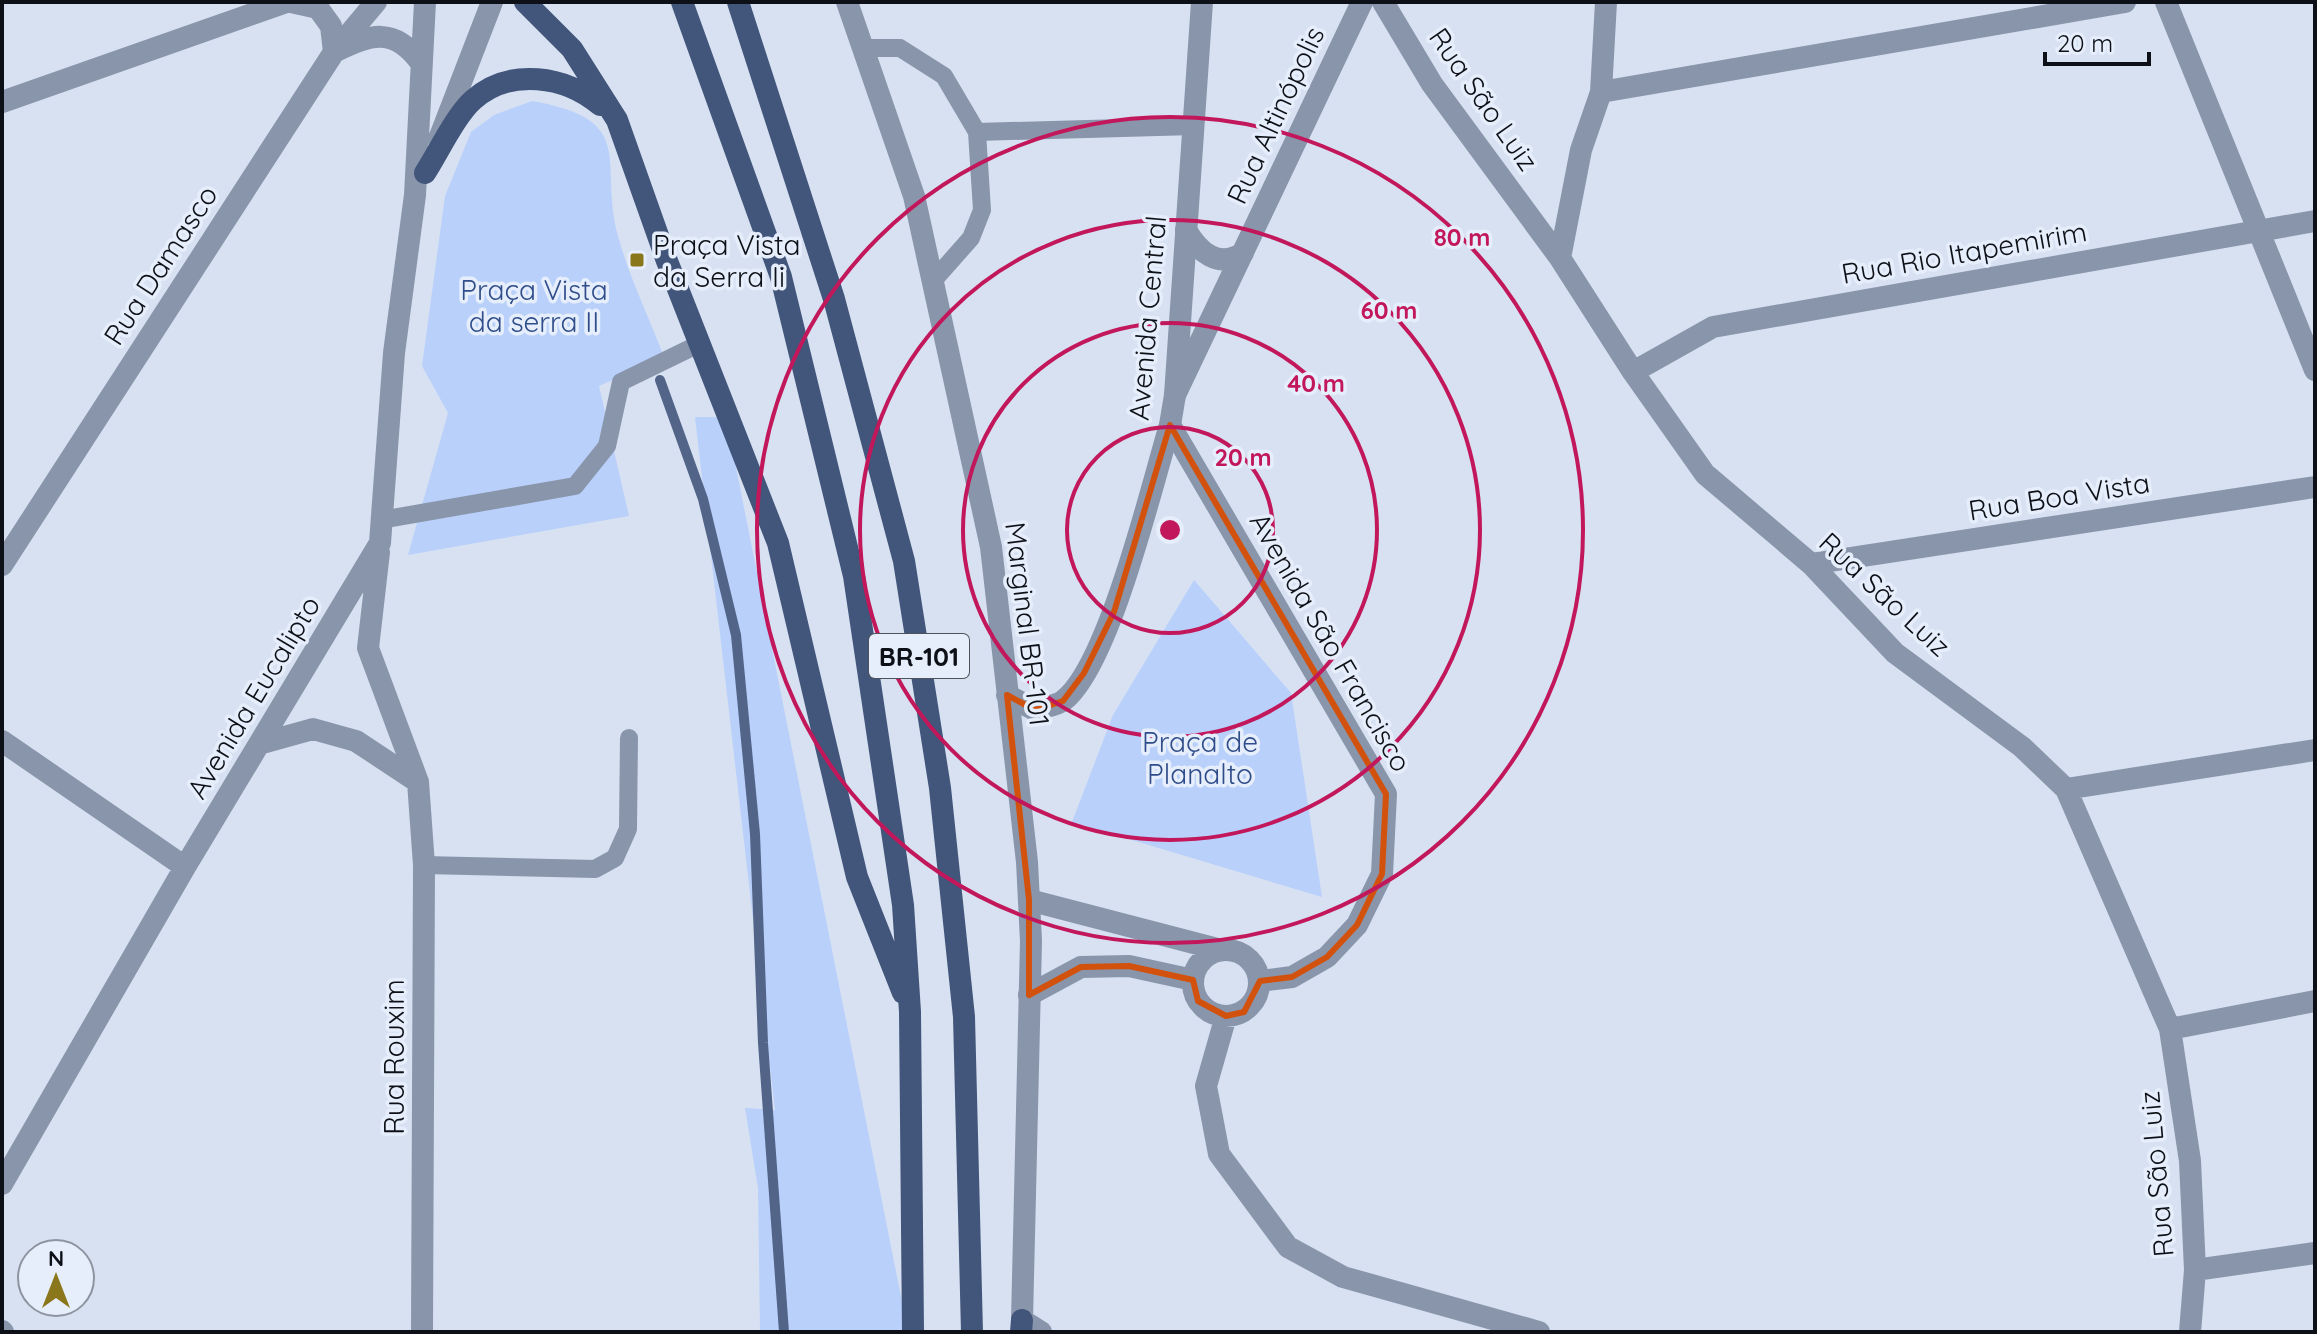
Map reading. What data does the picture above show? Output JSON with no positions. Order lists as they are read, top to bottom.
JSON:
{
  "streets": {
    "main road": ["BR-101"],
    "street": [
      "Rua São Luiz",
      "Rua Altinópolis",
      "Rua Rio Itapemirim",
      "Rua Damasco",
      "Avenida Central",
      "Rua Boa Vista",
      "Marginal BR-101",
      "Avenida São Francisco",
      "Avenida Eucalipto",
      "Rua Rouxim"
    ]
  },
  "crossings": [
    ["Rua São Luiz", "Rua Rio Itapemirim"],
    ["Rua São Luiz", "Rua Boa Vista"],
    ["Rua Altinópolis", "Avenida Central"],
    ["Avenida Central", "Marginal BR-101"],
    ["Avenida Central", "Avenida São Francisco"],
    ["Avenida Eucalipto", "Rua Rouxim"]
  ],
  "parks": ["Praça Vista da serra II", "Praça de Planalto"],
  "places": {
    "transit": ["Praça Vista da Serra Ii"]
  },
  "scale_bar": "20 m",
  "north": "top",
  "rings": [
    "80 m",
    "60 m",
    "40 m",
    "20 m"
  ]
}
